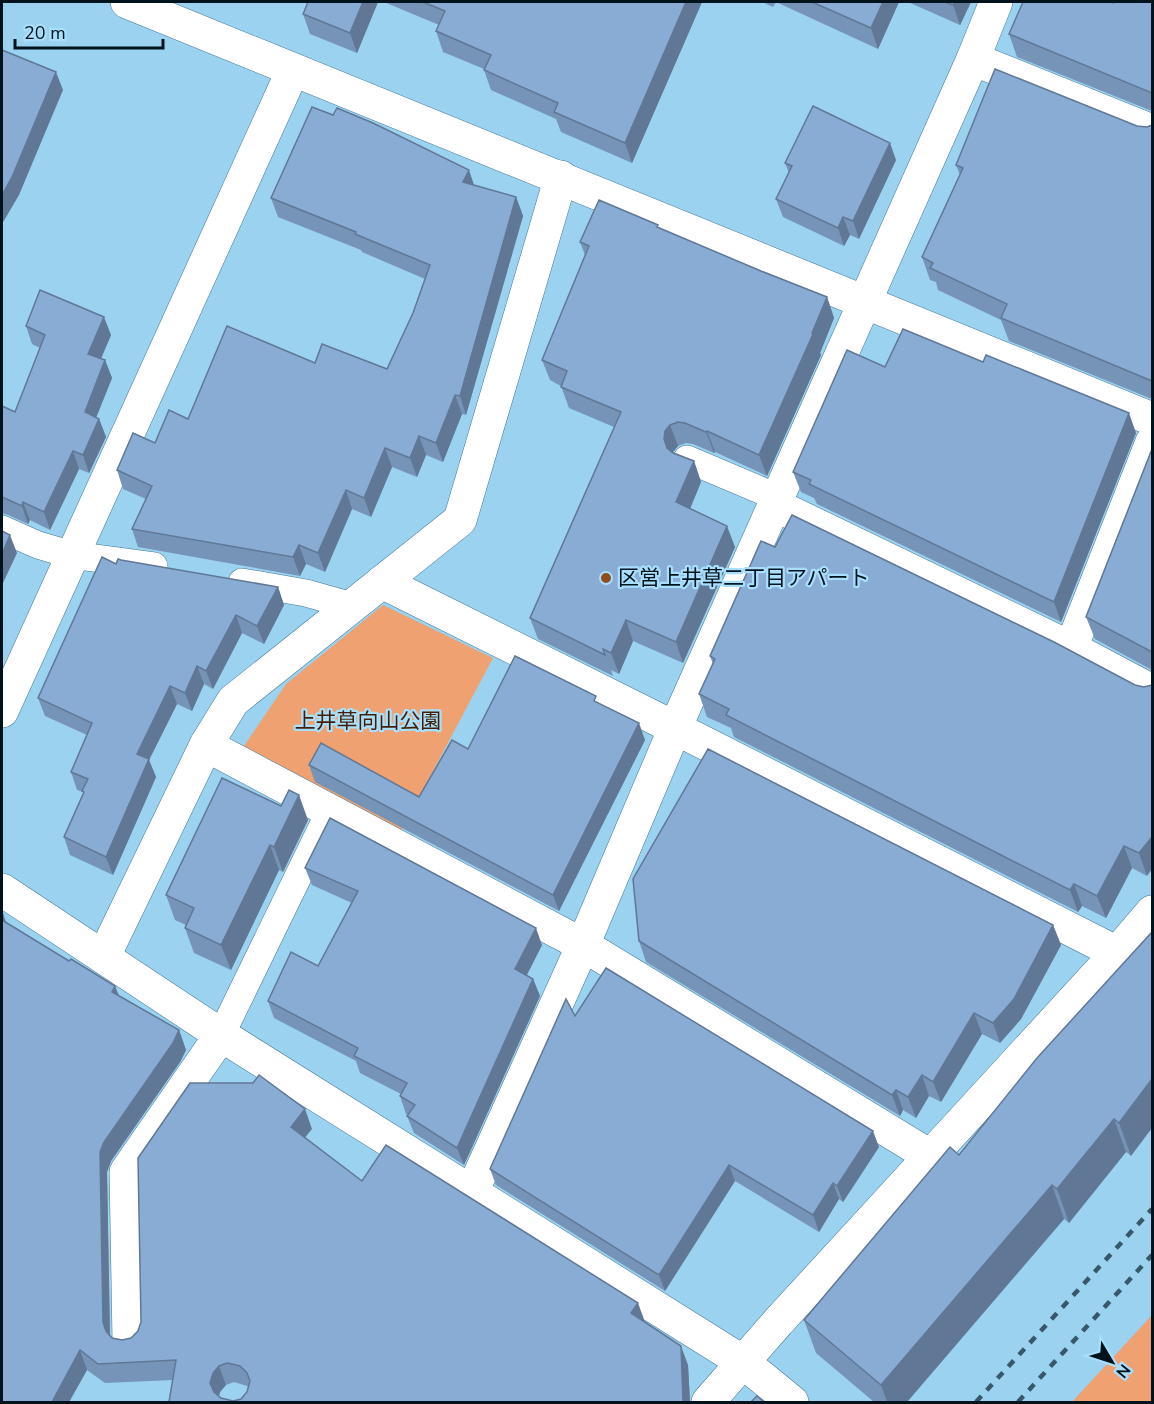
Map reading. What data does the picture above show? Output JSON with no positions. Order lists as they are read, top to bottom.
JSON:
{
  "parks": ["上井草向山公園"],
  "places": ["区営上井草二丁目アパート"],
  "scale_bar": "20 m",
  "north": "bottom right"
}
